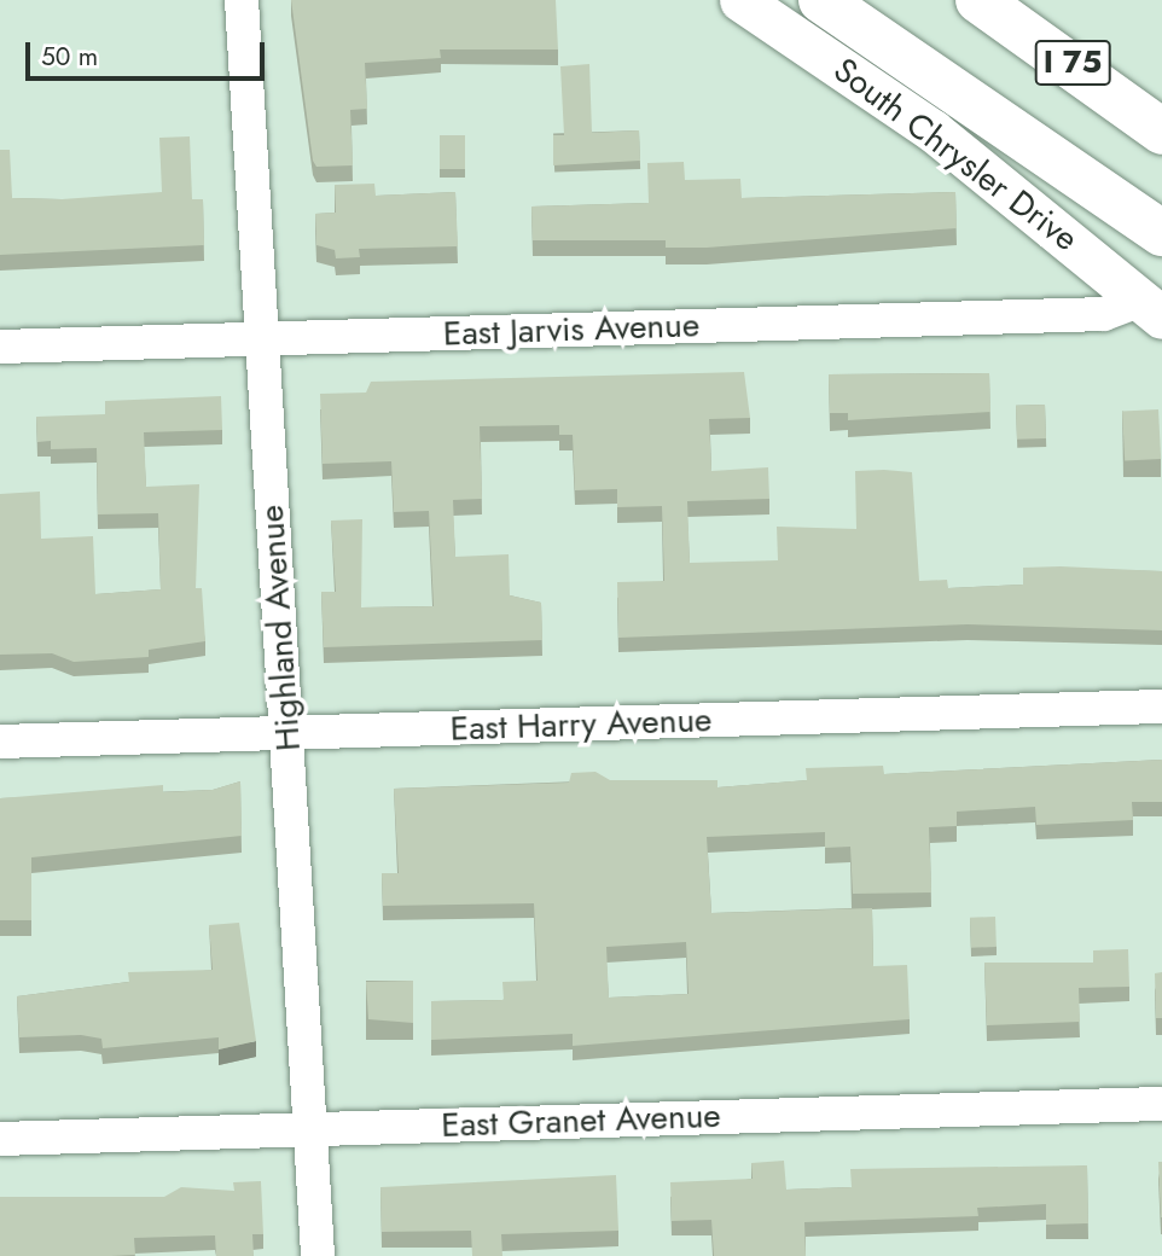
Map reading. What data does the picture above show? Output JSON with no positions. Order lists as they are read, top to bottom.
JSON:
{
  "streets": {
    "highway": ["I 75"],
    "main road": ["South Chrysler Drive"],
    "street": [
      "East Jarvis Avenue",
      "Highland Avenue",
      "East Harry Avenue",
      "East Granet Avenue"
    ]
  },
  "crossings": [
    ["South Chrysler Drive", "East Jarvis Avenue"],
    ["East Jarvis Avenue", "Highland Avenue"],
    ["Highland Avenue", "East Harry Avenue"],
    ["Highland Avenue", "East Granet Avenue"]
  ],
  "scale_bar": "50 m"
}
